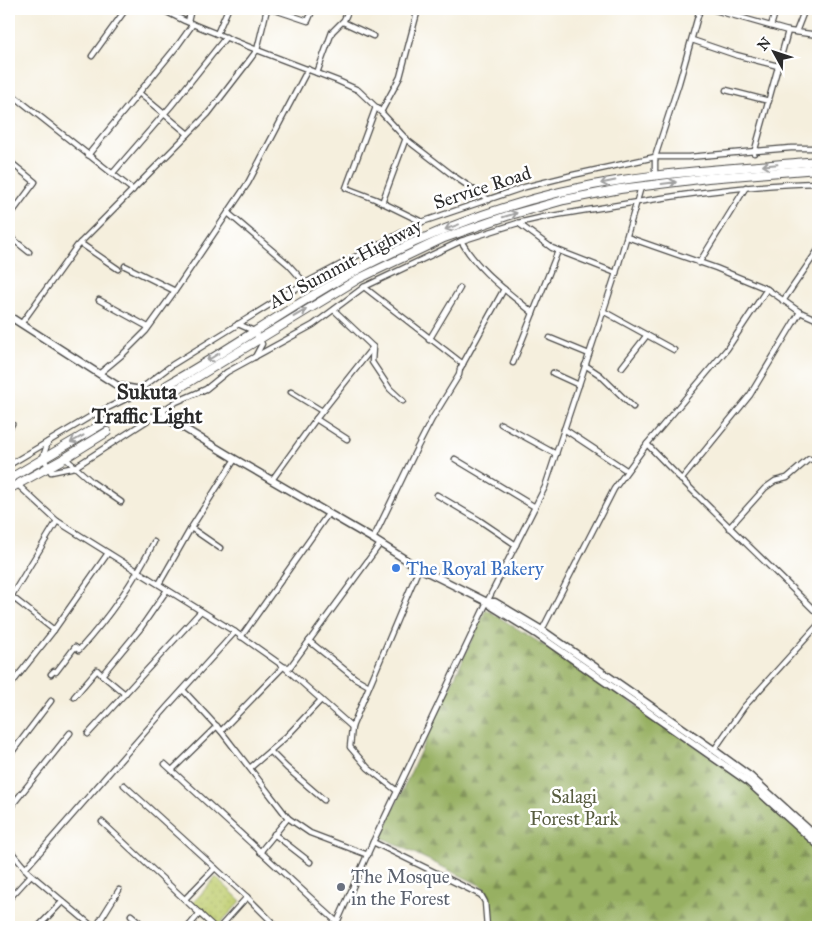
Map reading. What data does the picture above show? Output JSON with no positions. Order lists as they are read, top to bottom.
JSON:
{
  "streets": {
    "main road": ["AU Summit Highway"],
    "street": ["Service Road"]
  },
  "districts": ["Sukuta Traffic Light"],
  "parks": ["Salagi Forest Park"],
  "places": ["The Royal Bakery", "The Mosque in the Forest"],
  "north": "top left"
}
